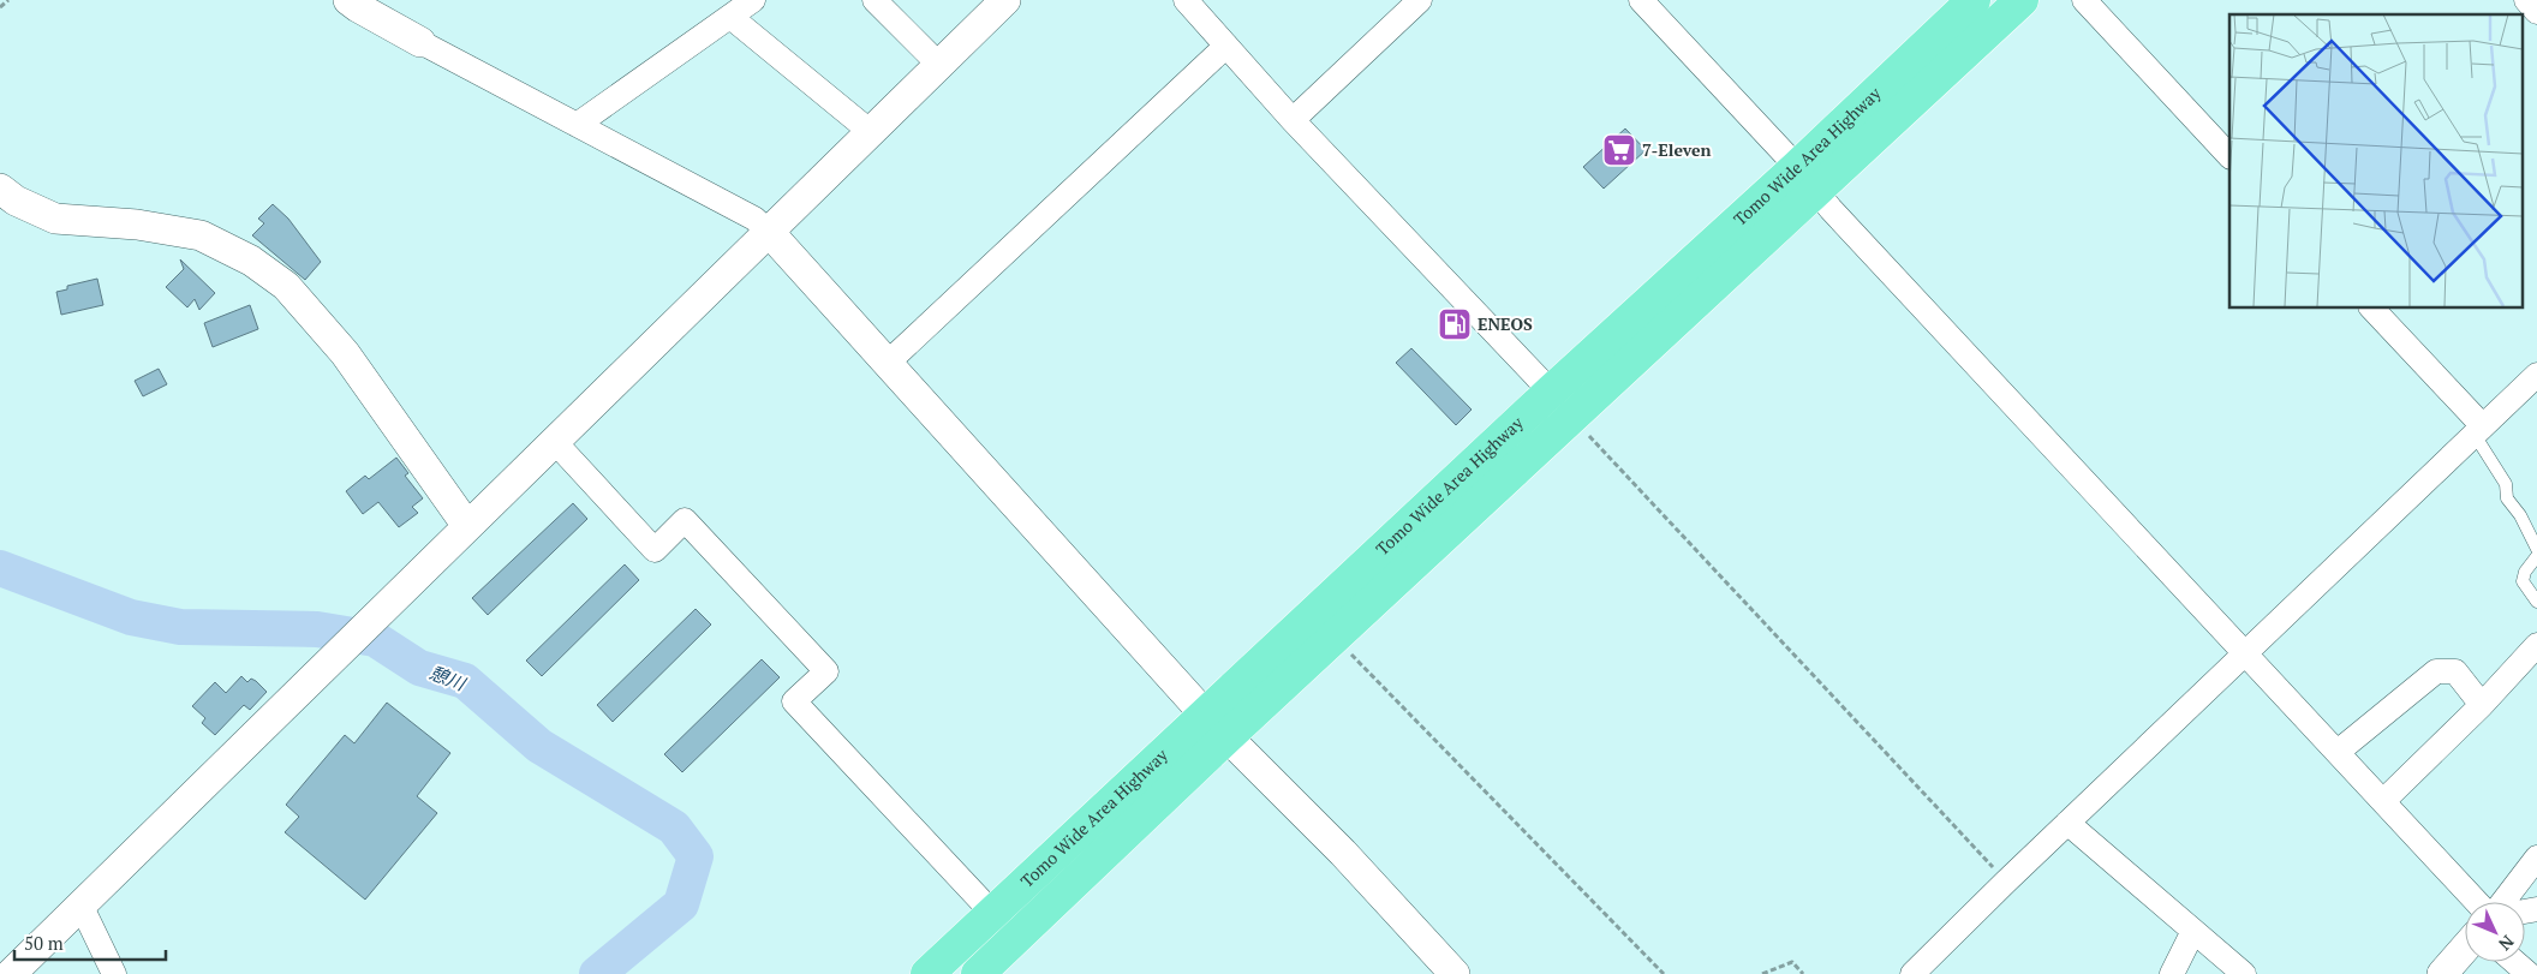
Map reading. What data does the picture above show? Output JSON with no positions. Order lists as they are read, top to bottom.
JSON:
{
  "streets": {
    "highway": ["Tomo Wide Area Highway"]
  },
  "water": ["憩川"],
  "places": {
    "supermarket": ["7-Eleven"],
    "fuel station": ["ENEOS"]
  },
  "scale_bar": "50 m",
  "north": "bottom right"
}
